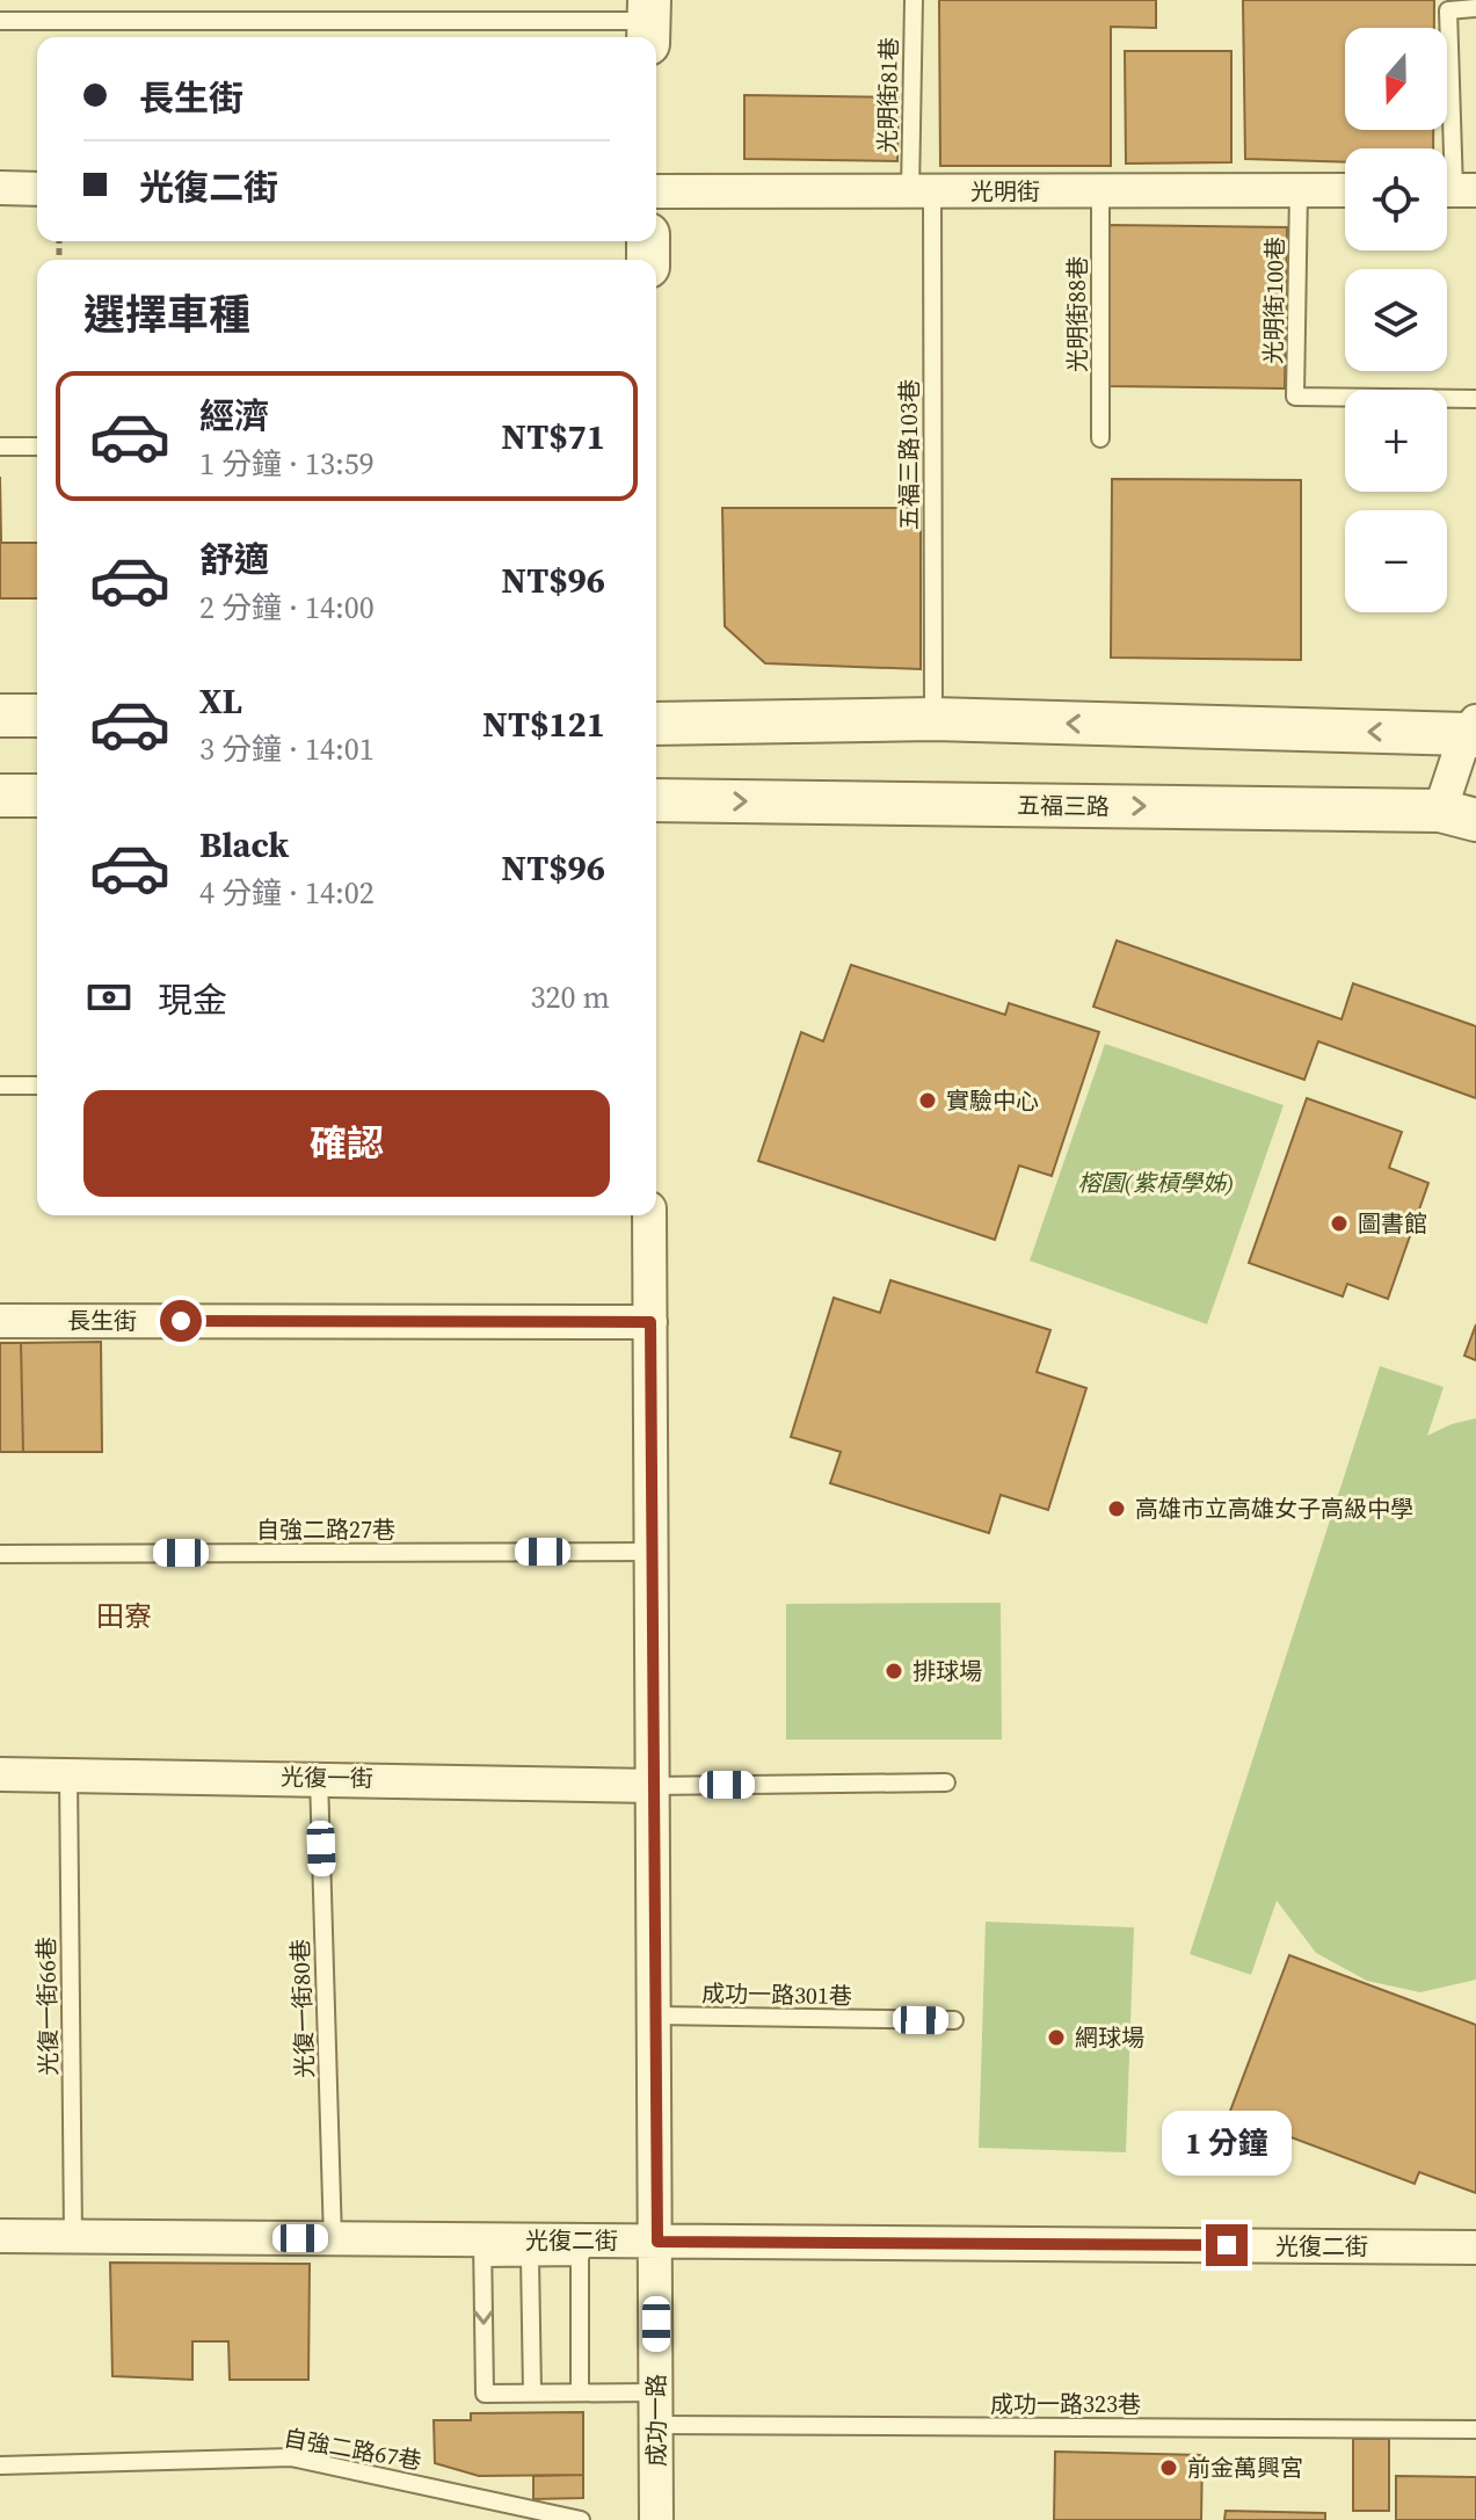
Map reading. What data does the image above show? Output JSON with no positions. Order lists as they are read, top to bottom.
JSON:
{
  "streets": {
    "street": [
      "光明街",
      "五福三路",
      "長生街",
      "光復一街",
      "光復二街",
      "成功一路"
    ],
    "lane": [
      "光明街81巷",
      "光明街100巷",
      "光明街88巷",
      "五福三路103巷",
      "自強二路27巷",
      "成功一路301巷",
      "光復一街66巷",
      "光復一街80巷",
      "成功一路323巷",
      "自強二路67巷"
    ]
  },
  "crossings": [
    ["光明街81巷", "光明街"],
    ["光明街81巷", "五福三路103巷"],
    ["光明街", "光明街100巷"],
    ["光明街", "光明街88巷"],
    ["光明街", "五福三路103巷"],
    ["長生街", "成功一路"],
    ["自強二路27巷", "成功一路"],
    ["光復一街", "光復一街66巷"],
    ["光復一街", "光復一街80巷"],
    ["光復一街", "成功一路"],
    ["成功一路301巷", "成功一路"],
    ["光復一街66巷", "光復二街"],
    ["光復一街80巷", "光復二街"],
    ["光復二街", "成功一路"],
    ["成功一路323巷", "成功一路"]
  ],
  "districts": ["田寮"],
  "parks": ["榕園(紫槓學姊)"],
  "places": [
    "實驗中心",
    "圖書館",
    "高雄市立高雄女子高級中學",
    "排球場",
    "網球場",
    "前金萬興宮"
  ],
  "north": "bottom",
  "page": {
    "map_buttons": ["+", "−"],
    "banner": ["長生街", "光復二街"],
    "heading": "選擇車種",
    "list": [
      {
        "name": "經濟",
        "note": "1 分鐘 · 13:59",
        "value": "NT$71"
      },
      {
        "name": "舒適",
        "note": "2 分鐘 · 14:00",
        "value": "NT$96"
      },
      {
        "name": "XL",
        "note": "3 分鐘 · 14:01",
        "value": "NT$121"
      },
      {
        "name": "Black",
        "note": "4 分鐘 · 14:02",
        "value": "NT$96"
      }
    ],
    "pay": ["現金", "320 m"],
    "buttons": "確認",
    "bubble": "1 分鐘"
  }
}
